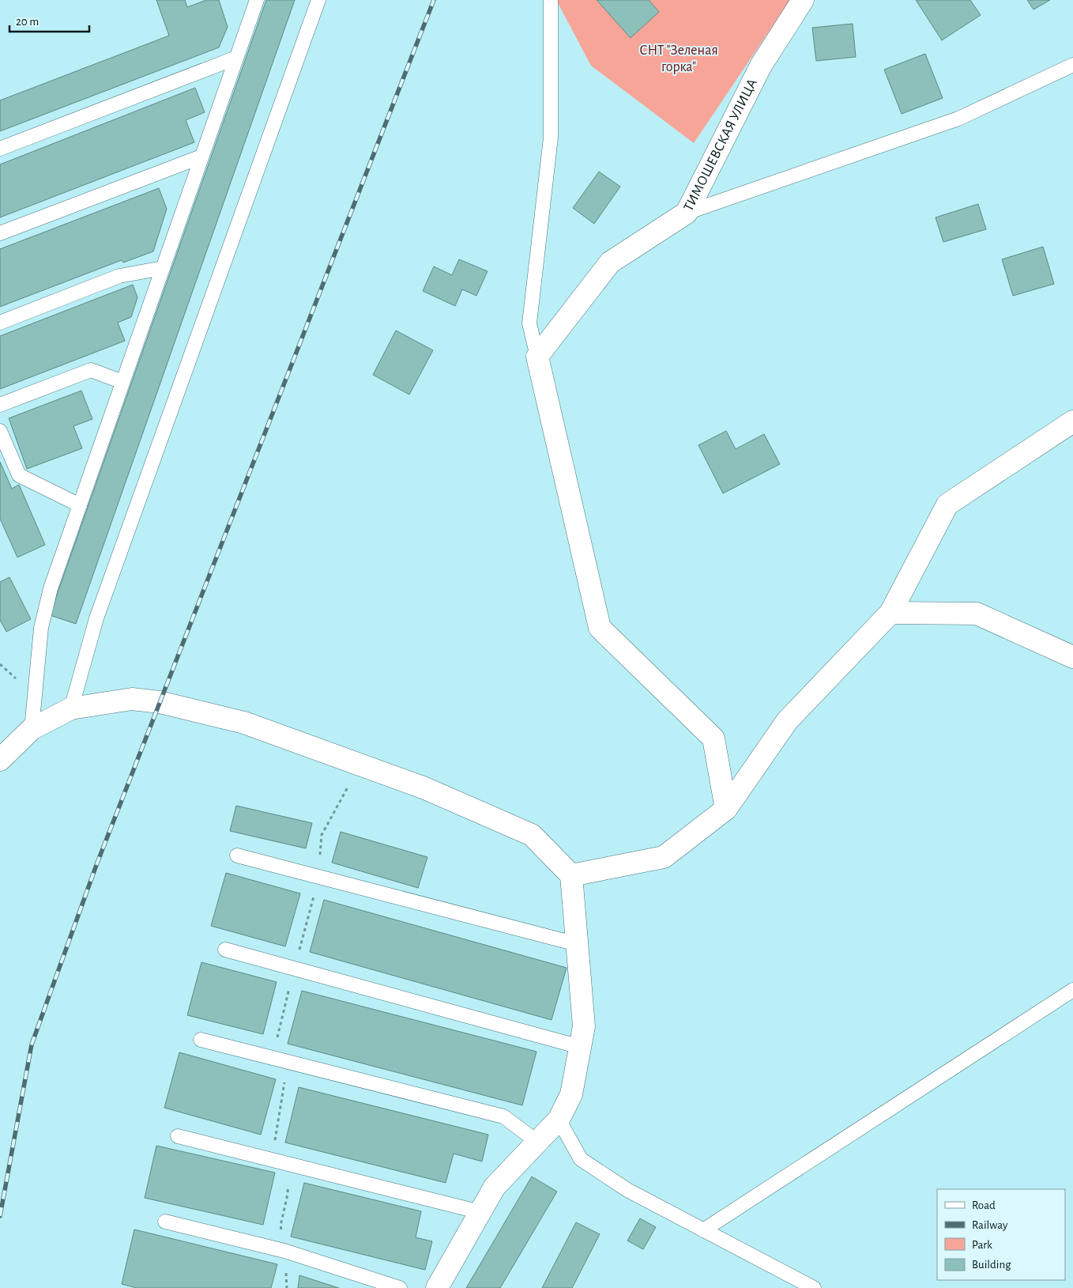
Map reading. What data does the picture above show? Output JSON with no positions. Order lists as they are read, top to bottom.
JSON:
{
  "streets": {
    "street": ["ТИМОШЕВСКАЯ УЛИЦА"]
  },
  "parks": ["СНТ \"Зеленая горка\""],
  "legend": [
    "Road",
    "Railway",
    "Park",
    "Building"
  ],
  "scale_bar": "20 m"
}
